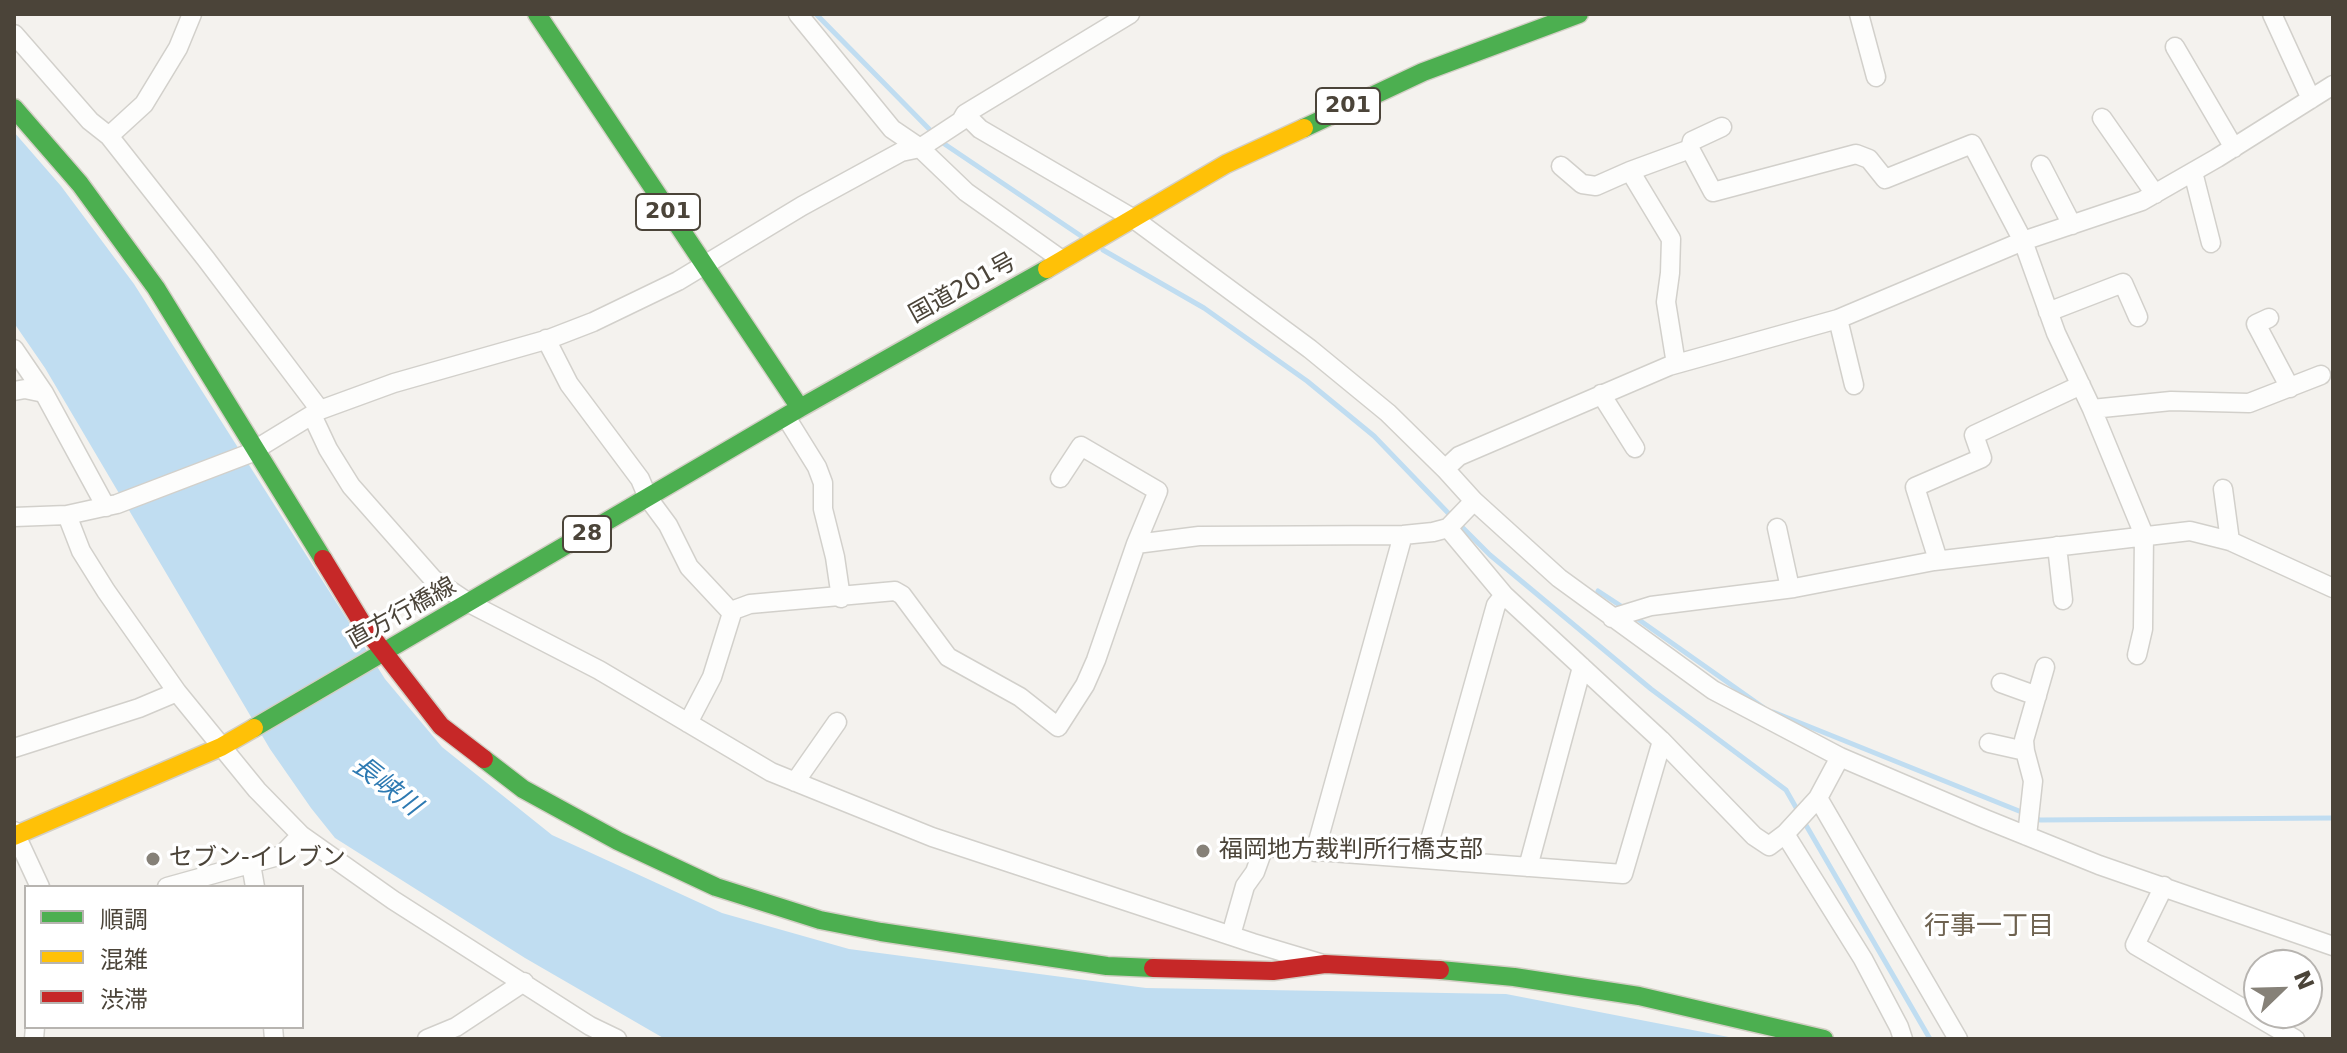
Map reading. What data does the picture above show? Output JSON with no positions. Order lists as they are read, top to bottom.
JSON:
{
  "streets": {
    "main road": [
      "201",
      "国道201号",
      "28",
      "直方行橋線"
    ]
  },
  "crossings": [
    ["201", "国道201号"],
    ["201", "直方行橋線"],
    ["国道201号", "直方行橋線"]
  ],
  "districts": ["行事一丁目"],
  "water": ["長峡川"],
  "places": ["福岡地方裁判所行橋支部", "セブン-イレブン"],
  "legend": ["順調", "混雑", "渋滞"],
  "north": "top right"
}
